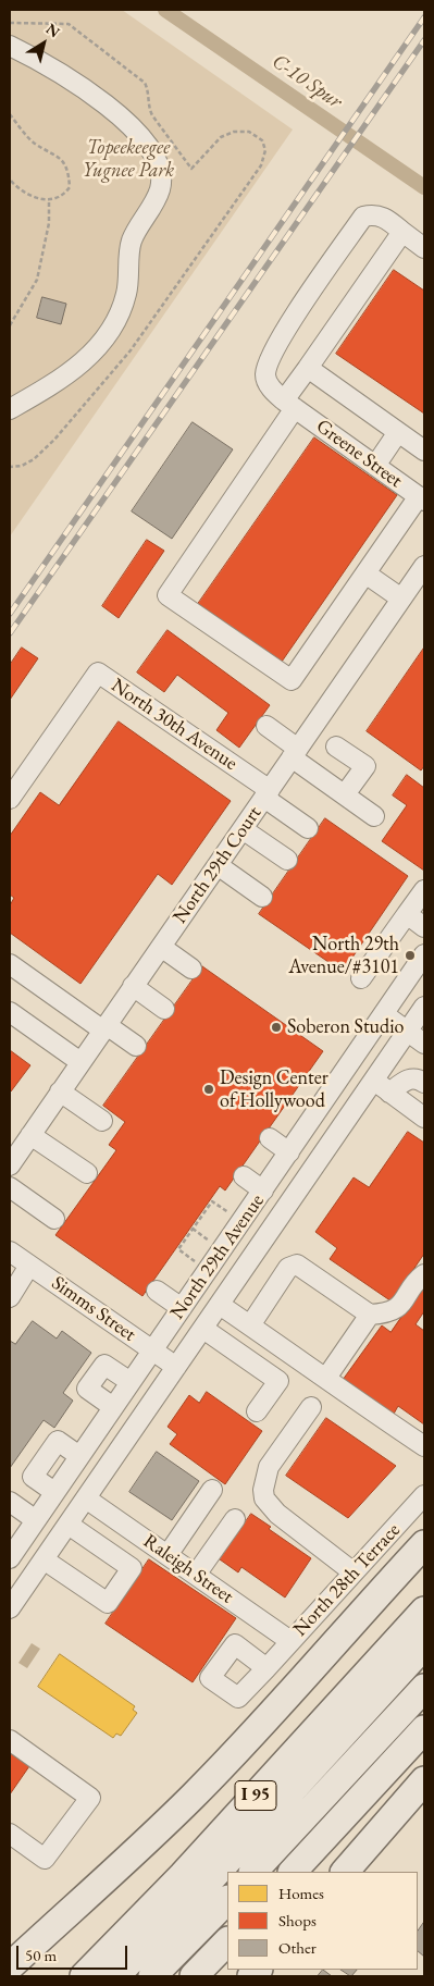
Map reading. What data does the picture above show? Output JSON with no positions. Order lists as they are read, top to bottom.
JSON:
{
  "streets": {
    "highway": ["I 95"],
    "street": [
      "Greene Street",
      "North 30th Avenue",
      "North 29th Court",
      "North 29th Avenue",
      "Simms Street",
      "Raleigh Street",
      "North 28th Terrace"
    ]
  },
  "crossings": [
    ["North 30th Avenue", "North 29th Court"],
    ["North 29th Avenue", "Simms Street"],
    ["North 29th Avenue", "Raleigh Street"],
    ["Raleigh Street", "North 28th Terrace"]
  ],
  "water": ["C-10 Spur"],
  "parks": ["Topeekeegee Yugnee Park"],
  "places": ["North 29th Avenue/#3101", "Soberon Studio", "Design Center of Hollywood"],
  "legend": ["Homes", "Shops", "Other"],
  "scale_bar": "50 m",
  "north": "top right"
}
